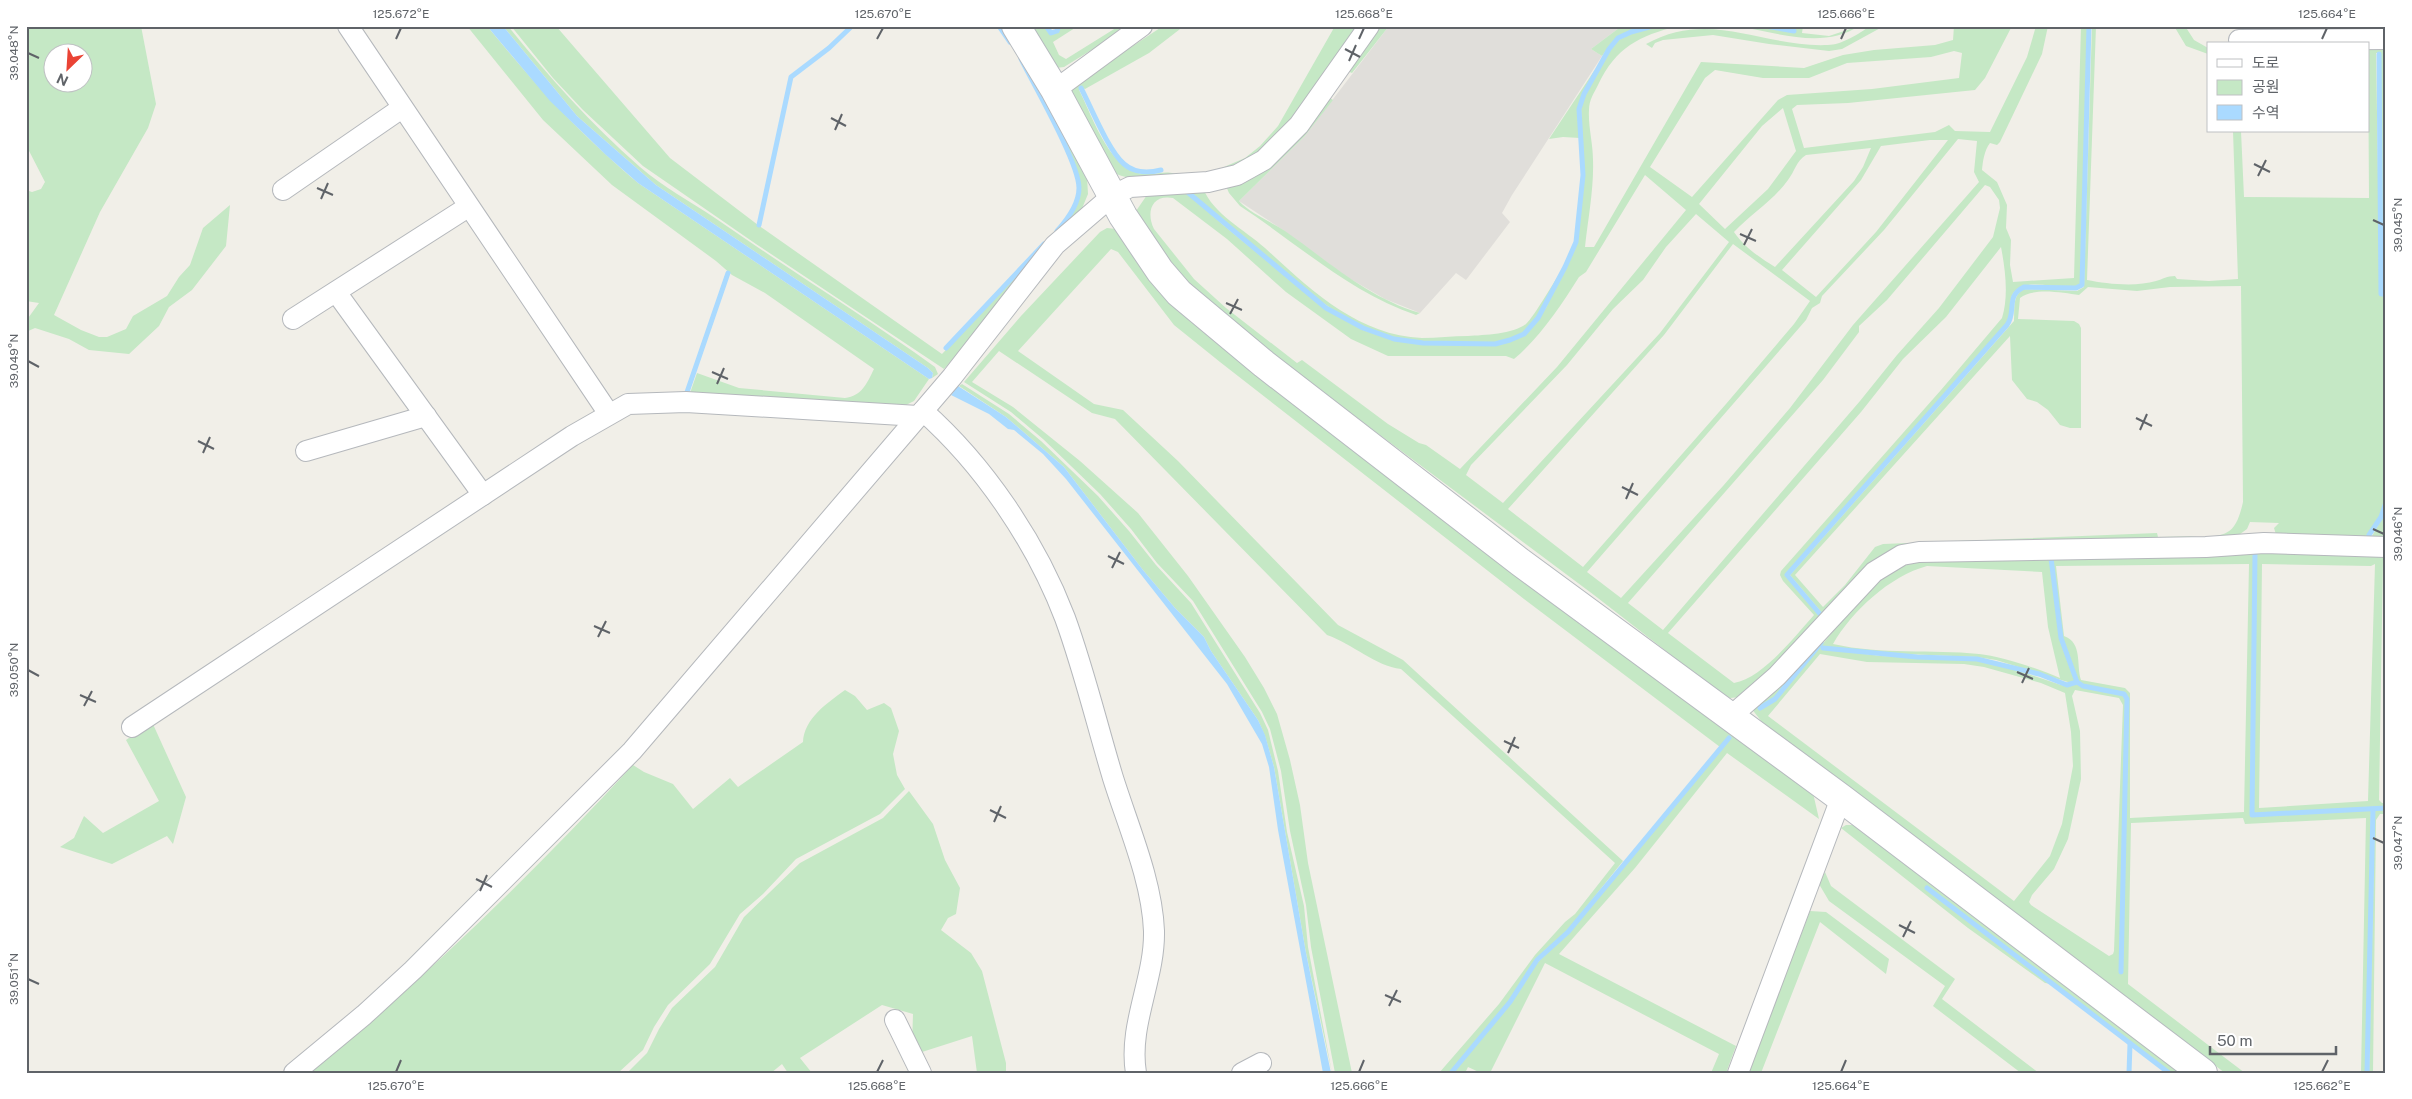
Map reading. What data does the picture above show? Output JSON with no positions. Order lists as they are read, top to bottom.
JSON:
{
  "legend": ["도로", "공원", "수역"],
  "scale_bar": "50 m",
  "north": "bottom left",
  "coordinates": [
    "125.672°E",
    "125.670°E",
    "125.668°E",
    "125.666°E",
    "125.664°E",
    "39.048°N",
    "39.045°N",
    "39.049°N",
    "39.046°N",
    "39.050°N",
    "39.047°N",
    "39.051°N",
    "125.662°E"
  ]
}
